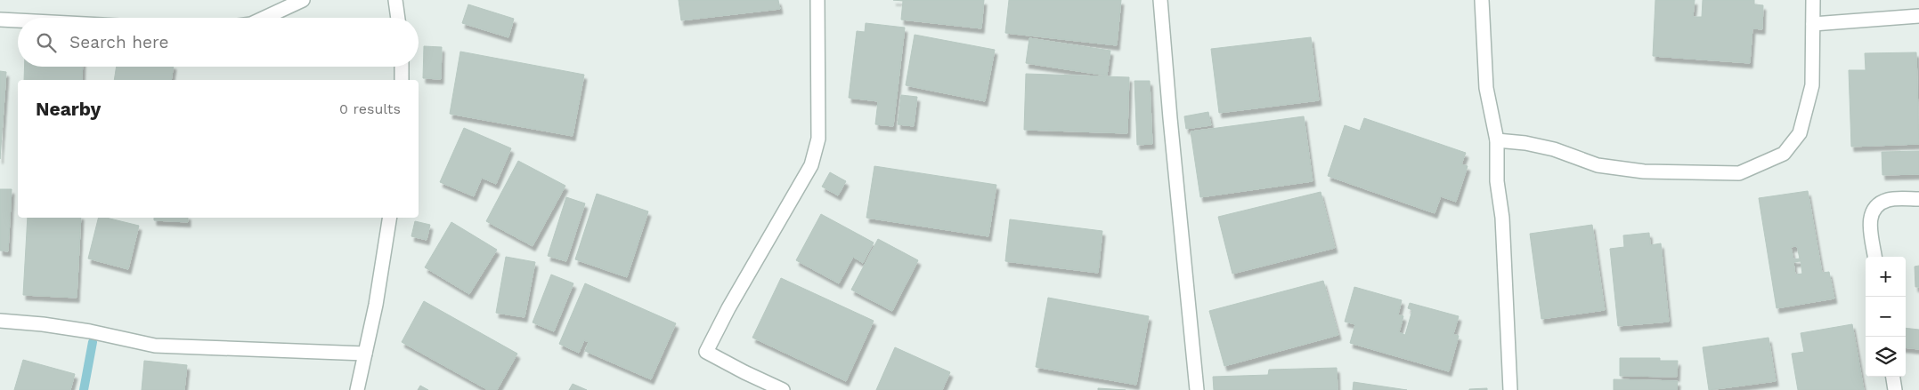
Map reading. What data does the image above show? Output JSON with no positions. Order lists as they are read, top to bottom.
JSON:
{
  "page": {
    "search": "Search here",
    "heading": ["Nearby", "0 results"],
    "map_buttons": ["+", "−"]
  }
}
